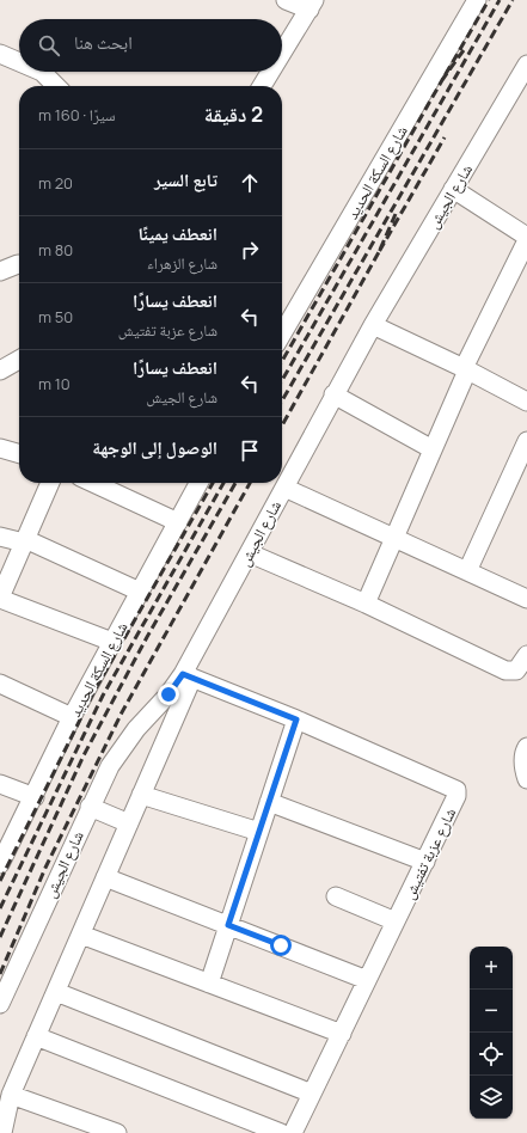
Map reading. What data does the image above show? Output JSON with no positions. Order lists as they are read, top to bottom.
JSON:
{
  "streets": {
    "street": ["شارع السكة الحديد", "شارع الجيش", "شارع عزبة تفتيش"]
  },
  "crossings": [
    ["شارع الجيش", "شارع عزبة تفتيش"]
  ],
  "page": {
    "search": "ابحث هنا",
    "heading": ["2 دقيقة", "سيرًا · 160 m"],
    "list": [
      ["تابع السير", "20 m"],
      ["انعطف يمينًا", "شارع الزهراء", "80 m"],
      ["انعطف يسارًا", "شارع عزبة تفتيش", "50 m"],
      ["انعطف يسارًا", "شارع الجيش", "10 m"],
      "الوصول إلى الوجهة"
    ],
    "map_buttons": ["+", "−"]
  }
}
